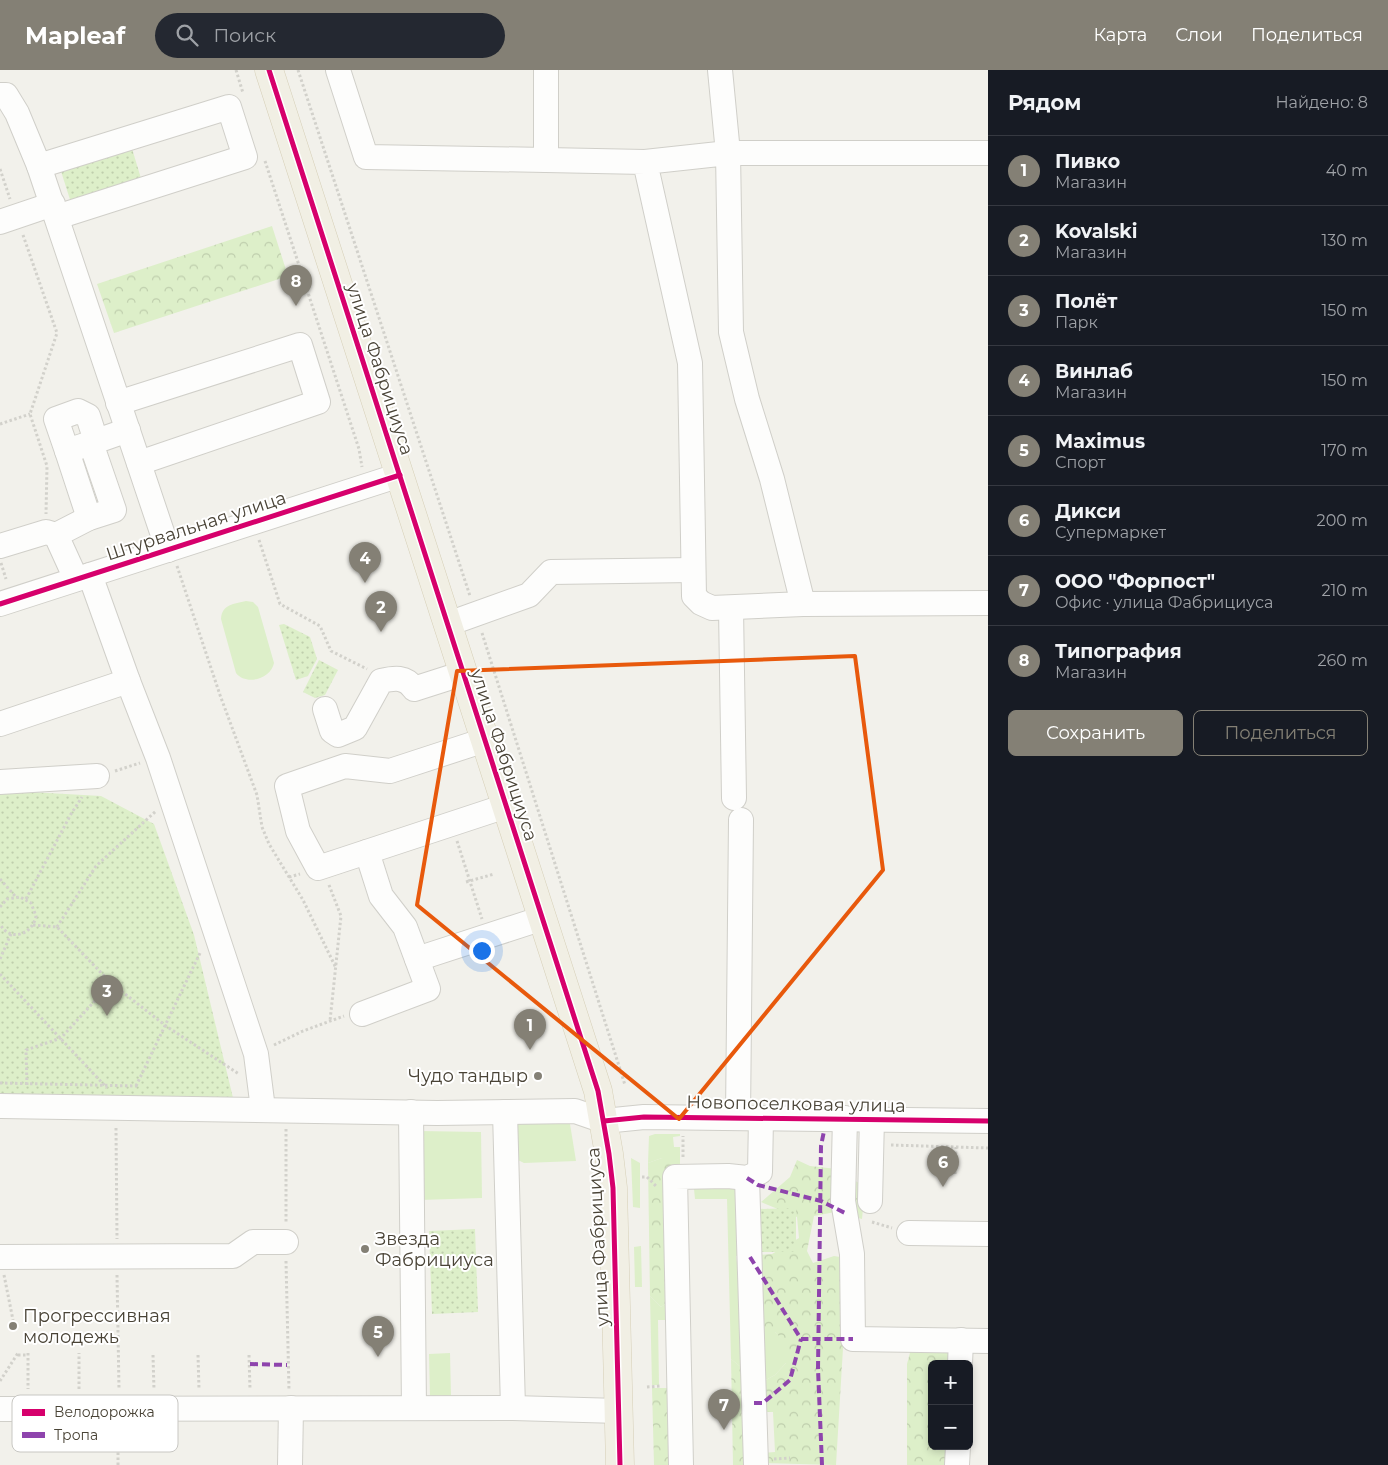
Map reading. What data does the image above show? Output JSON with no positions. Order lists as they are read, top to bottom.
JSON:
{
  "streets": {
    "main road": ["улица Фабрициуса"],
    "street": ["Штурвальная улица", "Новопоселковая улица"]
  },
  "crossings": [
    ["улица Фабрициуса", "Штурвальная улица"],
    ["улица Фабрициуса", "Новопоселковая улица"]
  ],
  "places": ["Чудо тандыр", "Звезда Фабрициуса", "Прогрессивная молодежь"],
  "legend": ["Велодорожка", "Тропа"],
  "page": {
    "header": "Mapleaf",
    "search": "Поиск",
    "nav": ["Карта", "Слои", "Поделиться"],
    "heading": ["Рядом", "Найдено: 8"],
    "list": [
      {
        "mark": "1",
        "name": "Пивко",
        "note": "Магазин",
        "value": "40 m"
      },
      {
        "mark": "2",
        "name": "Kovalski",
        "note": "Магазин",
        "value": "130 m"
      },
      {
        "mark": "3",
        "name": "Полёт",
        "note": "Парк",
        "value": "150 m"
      },
      {
        "mark": "4",
        "name": "Винлаб",
        "note": "Магазин",
        "value": "150 m"
      },
      {
        "mark": "5",
        "name": "Maximus",
        "note": "Спорт",
        "value": "170 m"
      },
      {
        "mark": "6",
        "name": "Дикси",
        "note": "Супермаркет",
        "value": "200 m"
      },
      {
        "mark": "7",
        "name": "ООО \"Форпост\"",
        "note": "Офис · улица Фабрициуса",
        "value": "210 m"
      },
      {
        "mark": "8",
        "name": "Типография",
        "note": "Магазин",
        "value": "260 m"
      }
    ],
    "pins": [
      "8",
      "4",
      "2",
      "3",
      "1",
      "6",
      "5",
      "7"
    ],
    "buttons": ["Сохранить", "Поделиться"],
    "map_buttons": ["+", "−"]
  }
}
